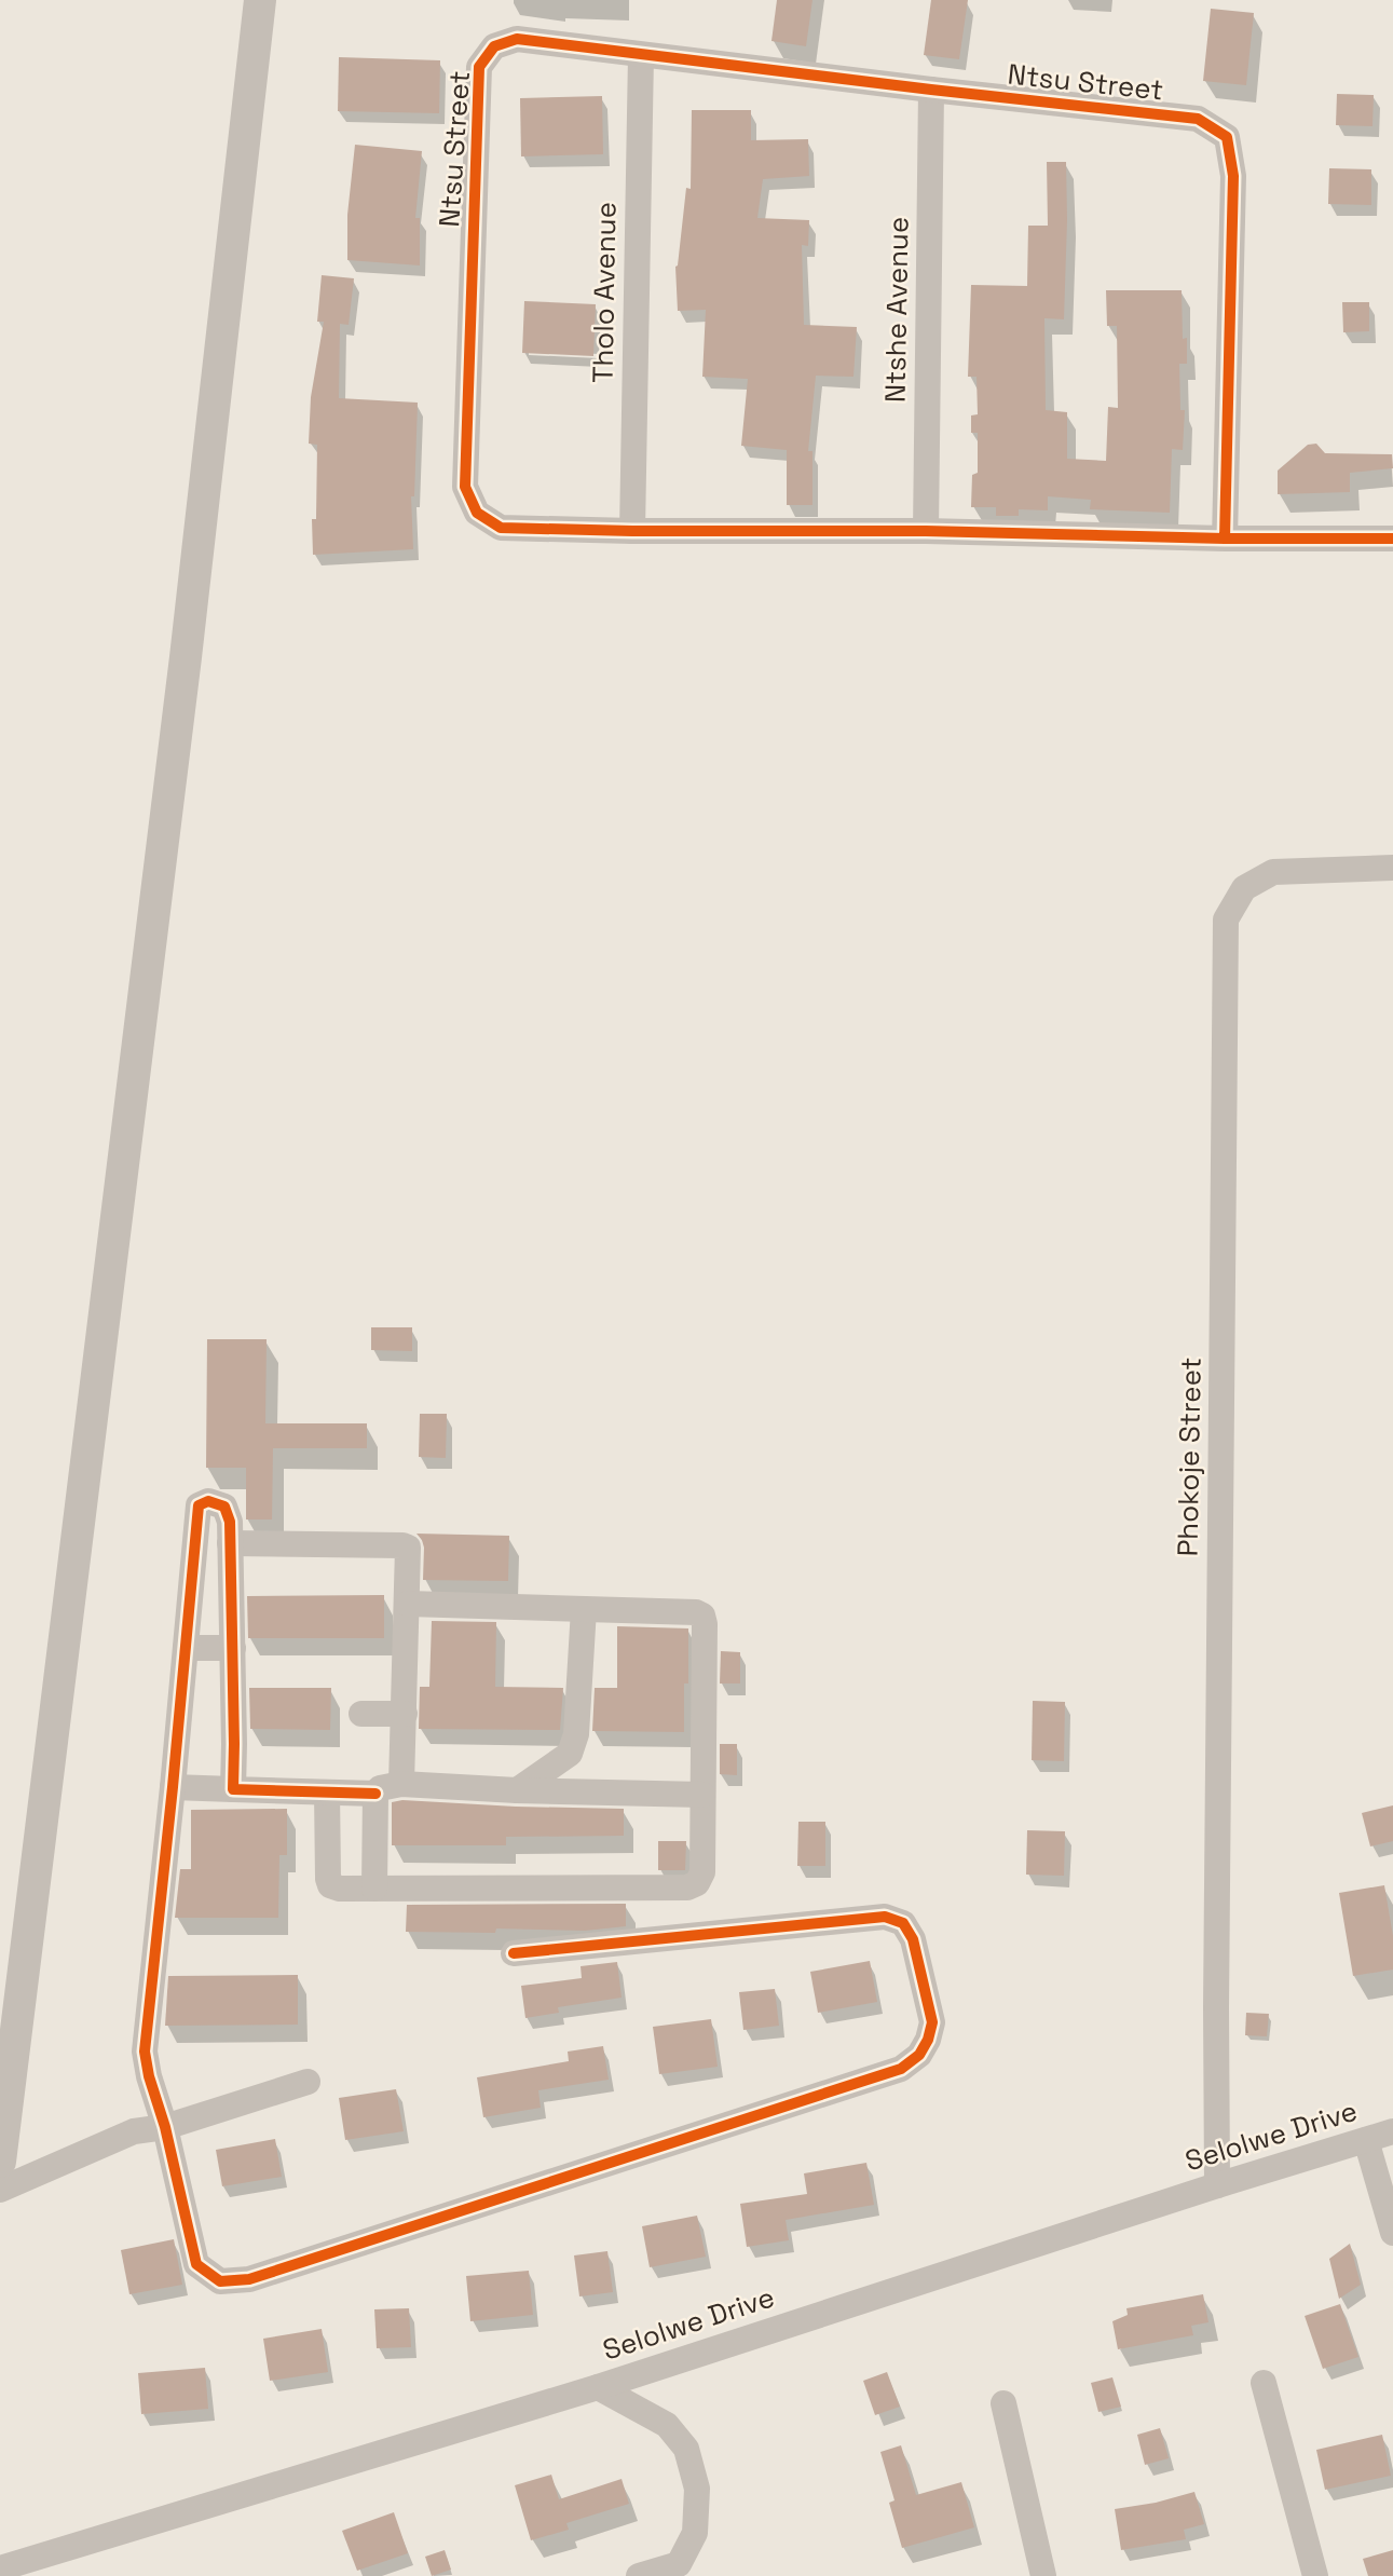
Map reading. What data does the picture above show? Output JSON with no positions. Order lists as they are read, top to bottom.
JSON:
{
  "streets": {
    "street": [
      "Ntsu Street",
      "Tholo Avenue",
      "Ntshe Avenue",
      "Phokoje Street",
      "Selolwe Drive"
    ]
  },
  "crossings": [
    ["Ntsu Street", "Tholo Avenue"],
    ["Ntsu Street", "Ntshe Avenue"],
    ["Phokoje Street", "Selolwe Drive"]
  ]
}
